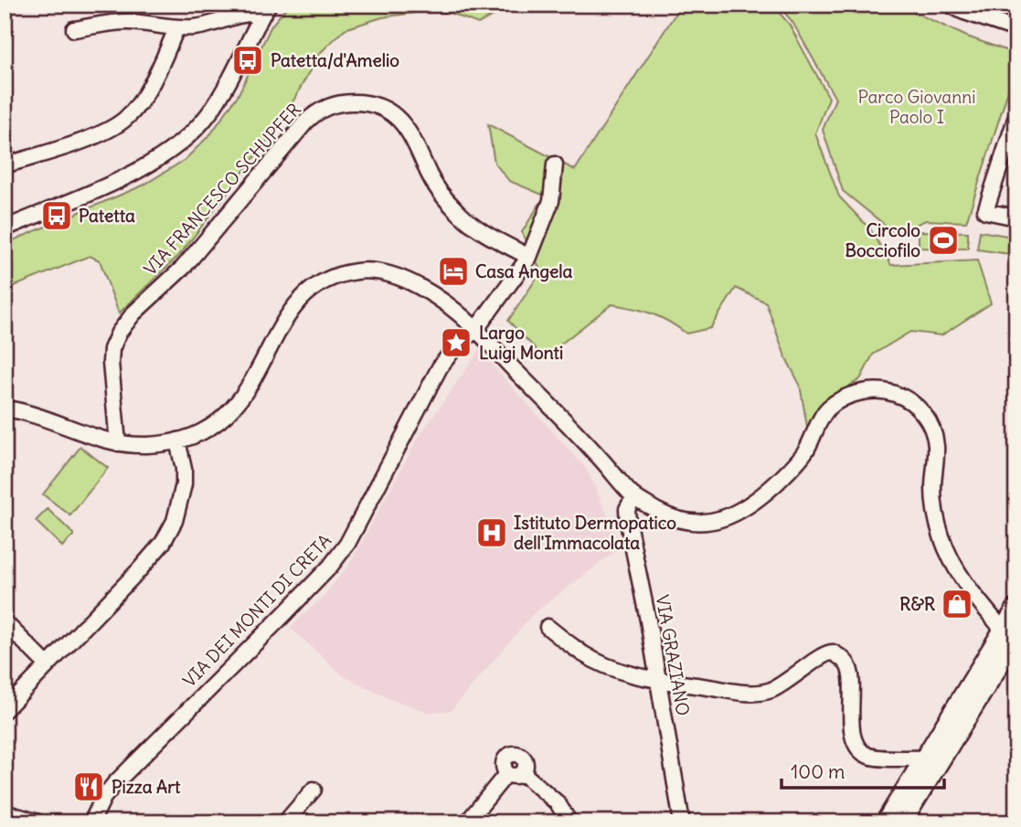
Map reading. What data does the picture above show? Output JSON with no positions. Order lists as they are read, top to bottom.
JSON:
{
  "streets": {
    "street": ["VIA FRANCESCO SCHUPFER", "VIA DEI MONTI DI CRETA", "VIA GRAZIANO"]
  },
  "parks": ["Parco Giovanni Paolo I"],
  "places": {
    "bus stop": ["Patetta/d'Amelio", "Patetta"],
    "sports": ["Circolo Bocciofilo"],
    "hotel": ["Casa Angela"],
    "place": ["Largo Luigi Monti"],
    "hospital": ["Istituto Dermopatico dell'Immacolata"],
    "shop": ["R&R"],
    "restaurant": ["Pizza Art"]
  },
  "scale_bar": "100 m"
}
